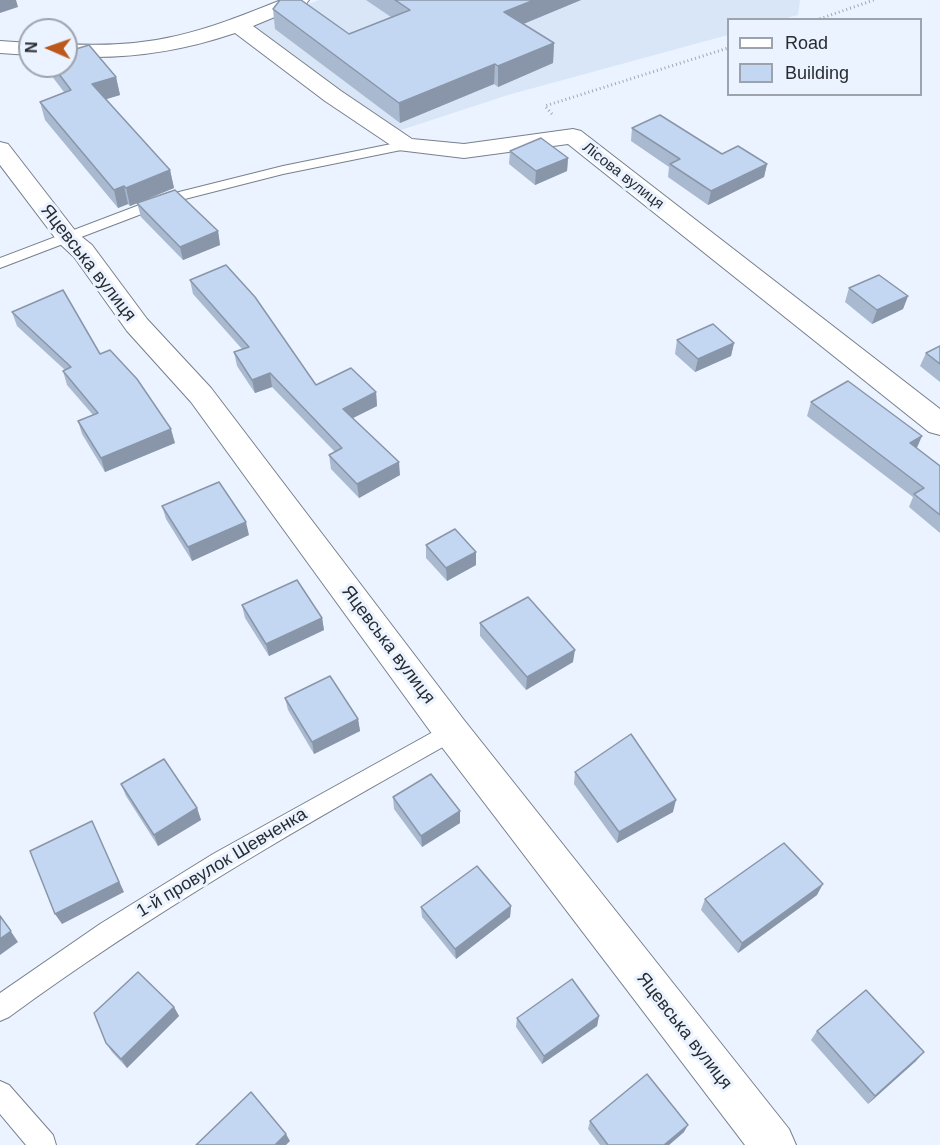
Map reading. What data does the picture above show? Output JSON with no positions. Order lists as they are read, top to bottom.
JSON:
{
  "streets": {
    "street": ["Лісова вулиця", "Яцевська вулиця"],
    "lane": ["1-й провулок Шевченка"]
  },
  "crossings": [
    ["Яцевська вулиця", "1-й провулок Шевченка"]
  ],
  "legend": ["Road", "Building"],
  "north": "left"
}
